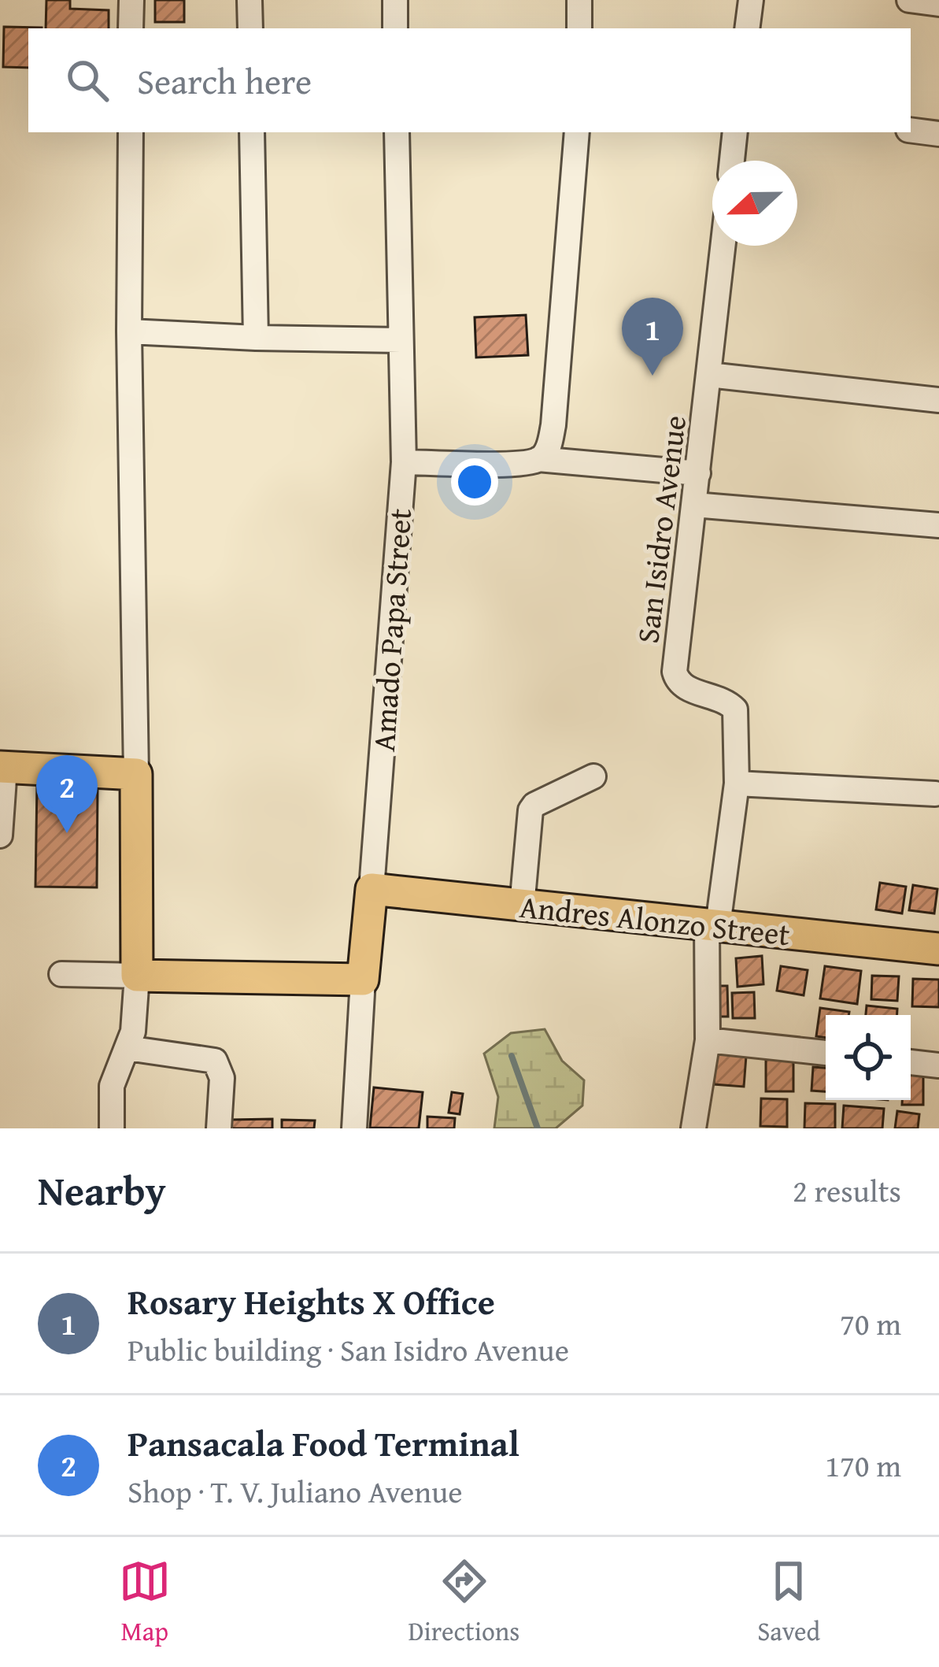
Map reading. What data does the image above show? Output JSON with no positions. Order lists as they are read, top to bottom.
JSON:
{
  "streets": {
    "main road": ["Amado Papa Street", "Andres Alonzo Street"],
    "street": ["San Isidro Avenue"]
  },
  "crossings": [
    ["San Isidro Avenue", "Andres Alonzo Street"],
    ["Amado Papa Street", "Andres Alonzo Street"]
  ],
  "north": "left",
  "page": {
    "search": "Search here",
    "pins": ["1", "2"],
    "heading": ["Nearby", "2 results"],
    "list": [
      {
        "mark": "1",
        "name": "Rosary Heights X Office",
        "note": "Public building · San Isidro Avenue",
        "value": "70 m"
      },
      {
        "mark": "2",
        "name": "Pansacala Food Terminal",
        "note": "Shop · T. V. Juliano Avenue",
        "value": "170 m"
      }
    ],
    "nav": ["Map", "Directions", "Saved"]
  }
}
